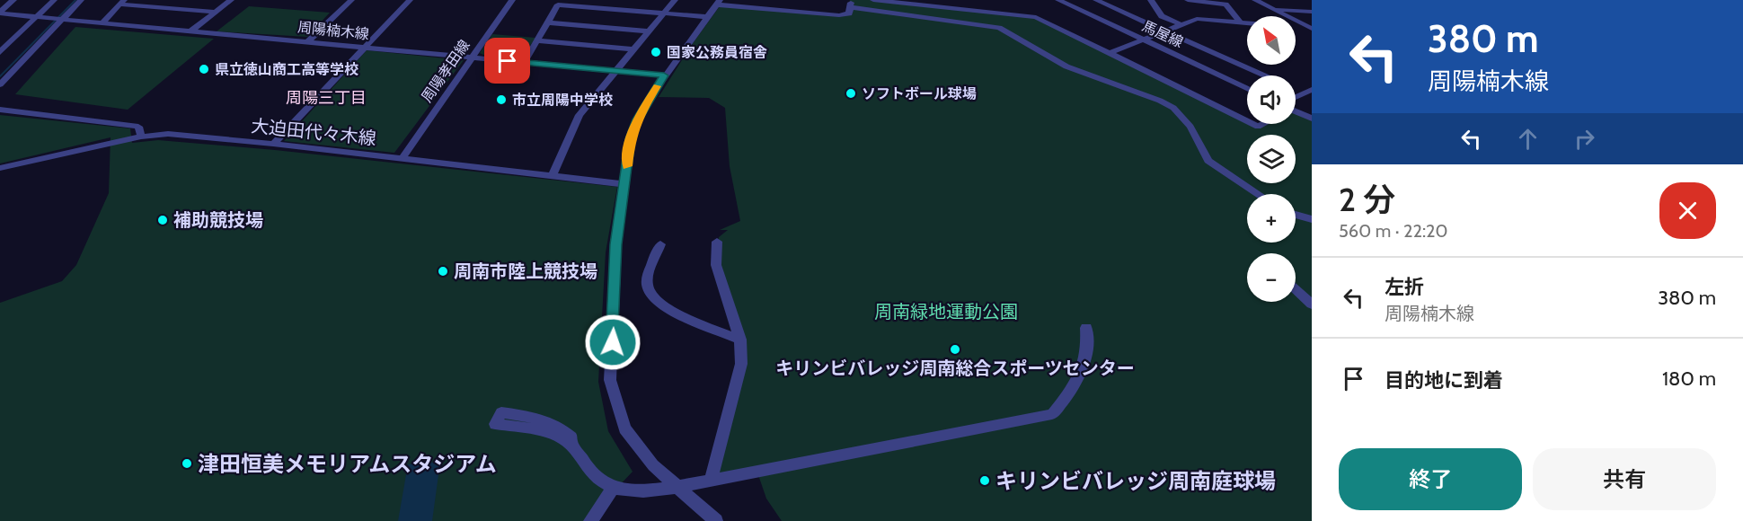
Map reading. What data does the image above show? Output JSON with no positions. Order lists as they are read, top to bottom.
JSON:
{
  "streets": {
    "street": [
      "周陽楠木線",
      "馬屋線",
      "周陽孝田線",
      "大迫田代々木線"
    ]
  },
  "crossings": [
    ["周陽楠木線", "周陽孝田線"],
    ["周陽孝田線", "大迫田代々木線"]
  ],
  "districts": ["周陽三丁目"],
  "parks": ["周南緑地運動公園"],
  "places": [
    "国家公務員宿舎",
    "県立徳山商工高等学校",
    "ソフトボール球場",
    "市立周陽中学校",
    "補助競技場",
    "周南市陸上競技場",
    "キリンビバレッジ周南総合スポーツセンター",
    "津田恒美メモリアムスタジアム",
    "キリンビバレッジ周南庭球場"
  ],
  "north": "top left",
  "page": {
    "turn": ["380 m", "周陽楠木線"],
    "map_buttons": ["+", "−"],
    "heading": ["2 分", "560 m · 22:20"],
    "list": [
      {
        "name": "左折",
        "note": "周陽楠木線",
        "value": "380 m"
      },
      {
        "name": "目的地に到着",
        "value": "180 m"
      }
    ],
    "buttons": ["終了", "共有"]
  }
}
